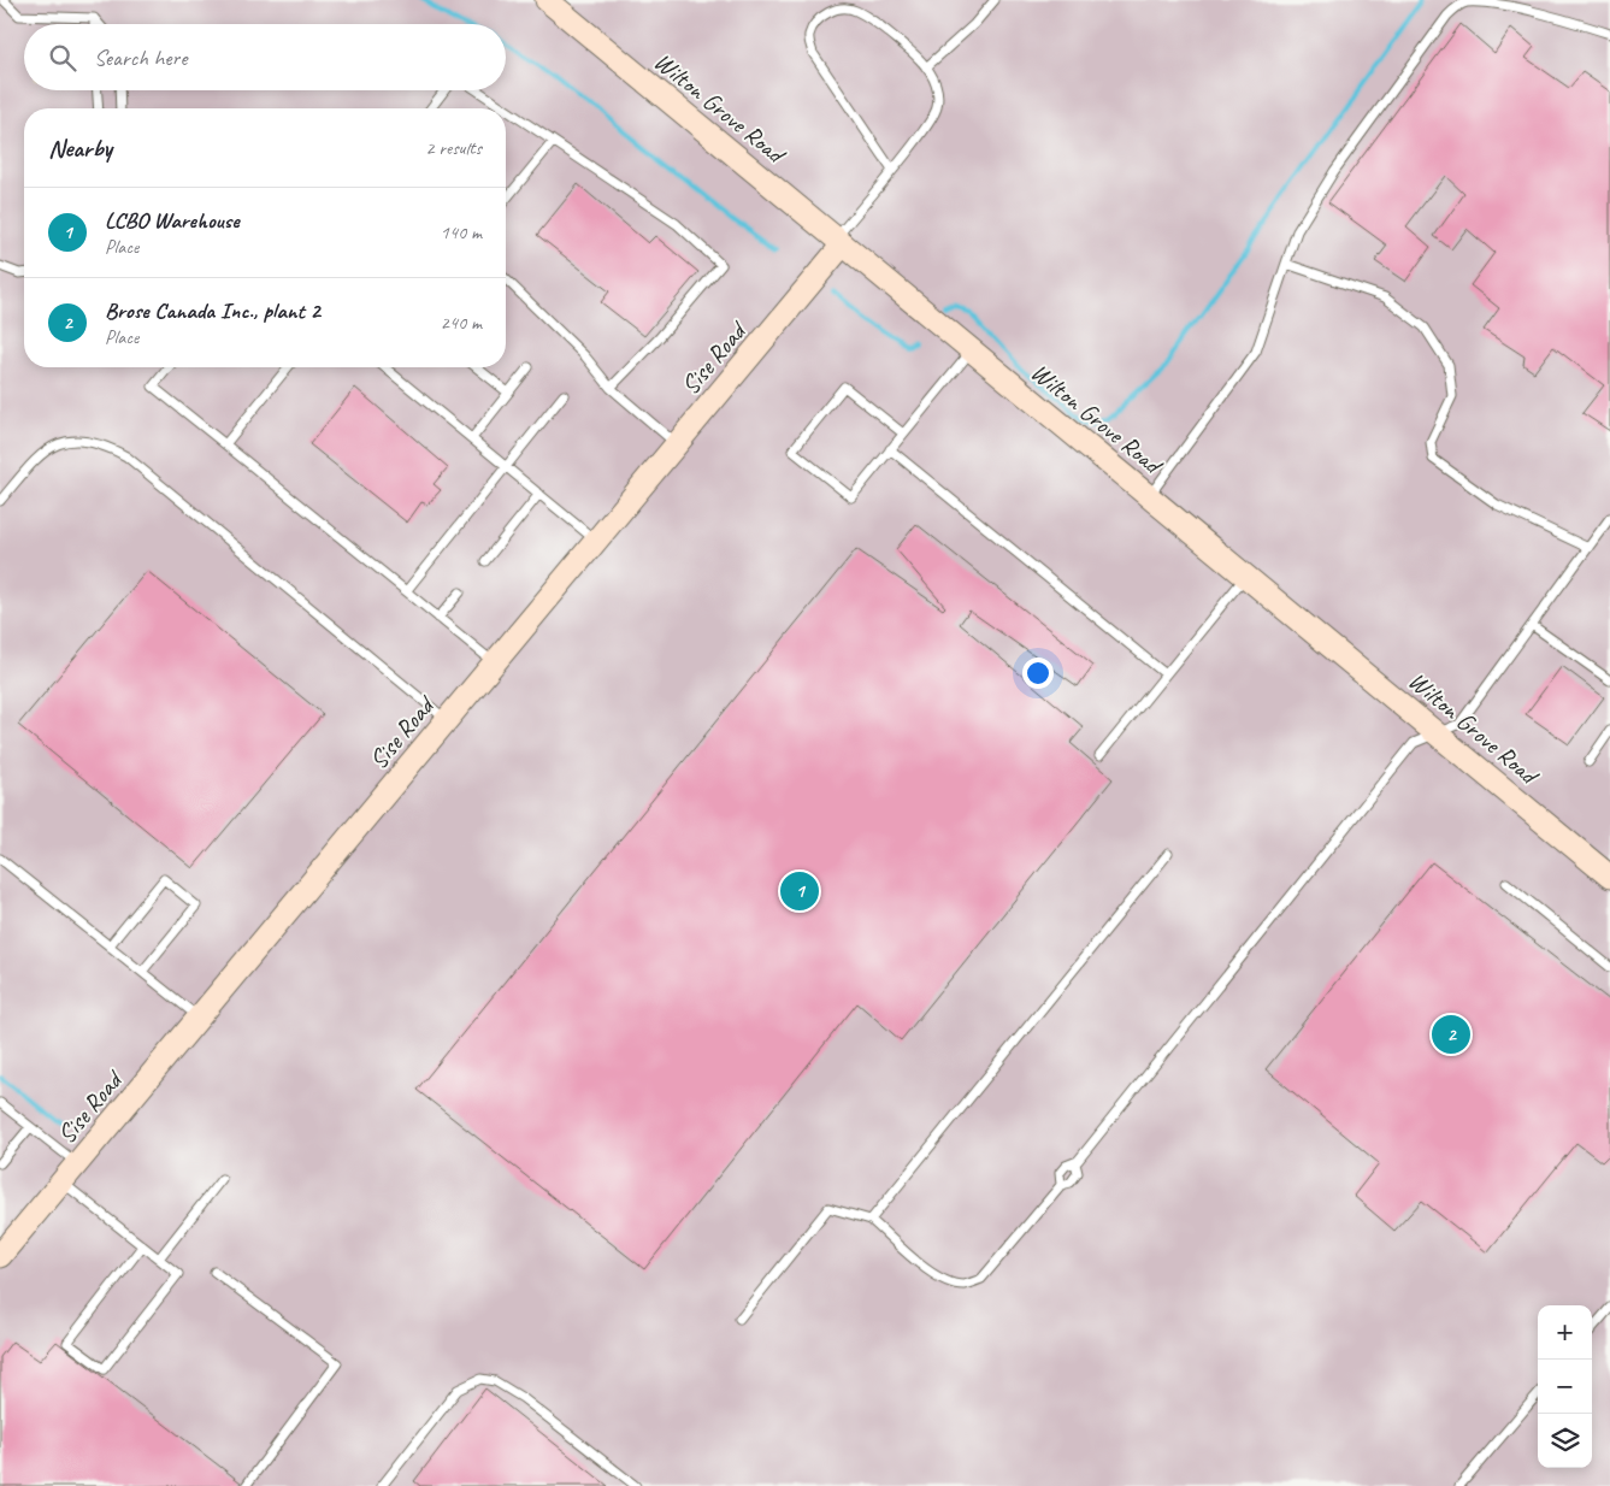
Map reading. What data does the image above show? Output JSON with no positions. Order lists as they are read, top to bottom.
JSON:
{
  "streets": {
    "main road": ["Wilton Grove Road", "Sise Road"]
  },
  "crossings": [
    ["Wilton Grove Road", "Sise Road"]
  ],
  "page": {
    "search": "Search here",
    "heading": ["Nearby", "2 results"],
    "list": [
      {
        "mark": "1",
        "name": "LCBO Warehouse",
        "note": "Place",
        "value": "140 m"
      },
      {
        "mark": "2",
        "name": "Brose Canada Inc., plant 2",
        "note": "Place",
        "value": "240 m"
      }
    ],
    "pins": ["1", "2"],
    "map_buttons": ["+", "−"]
  }
}
